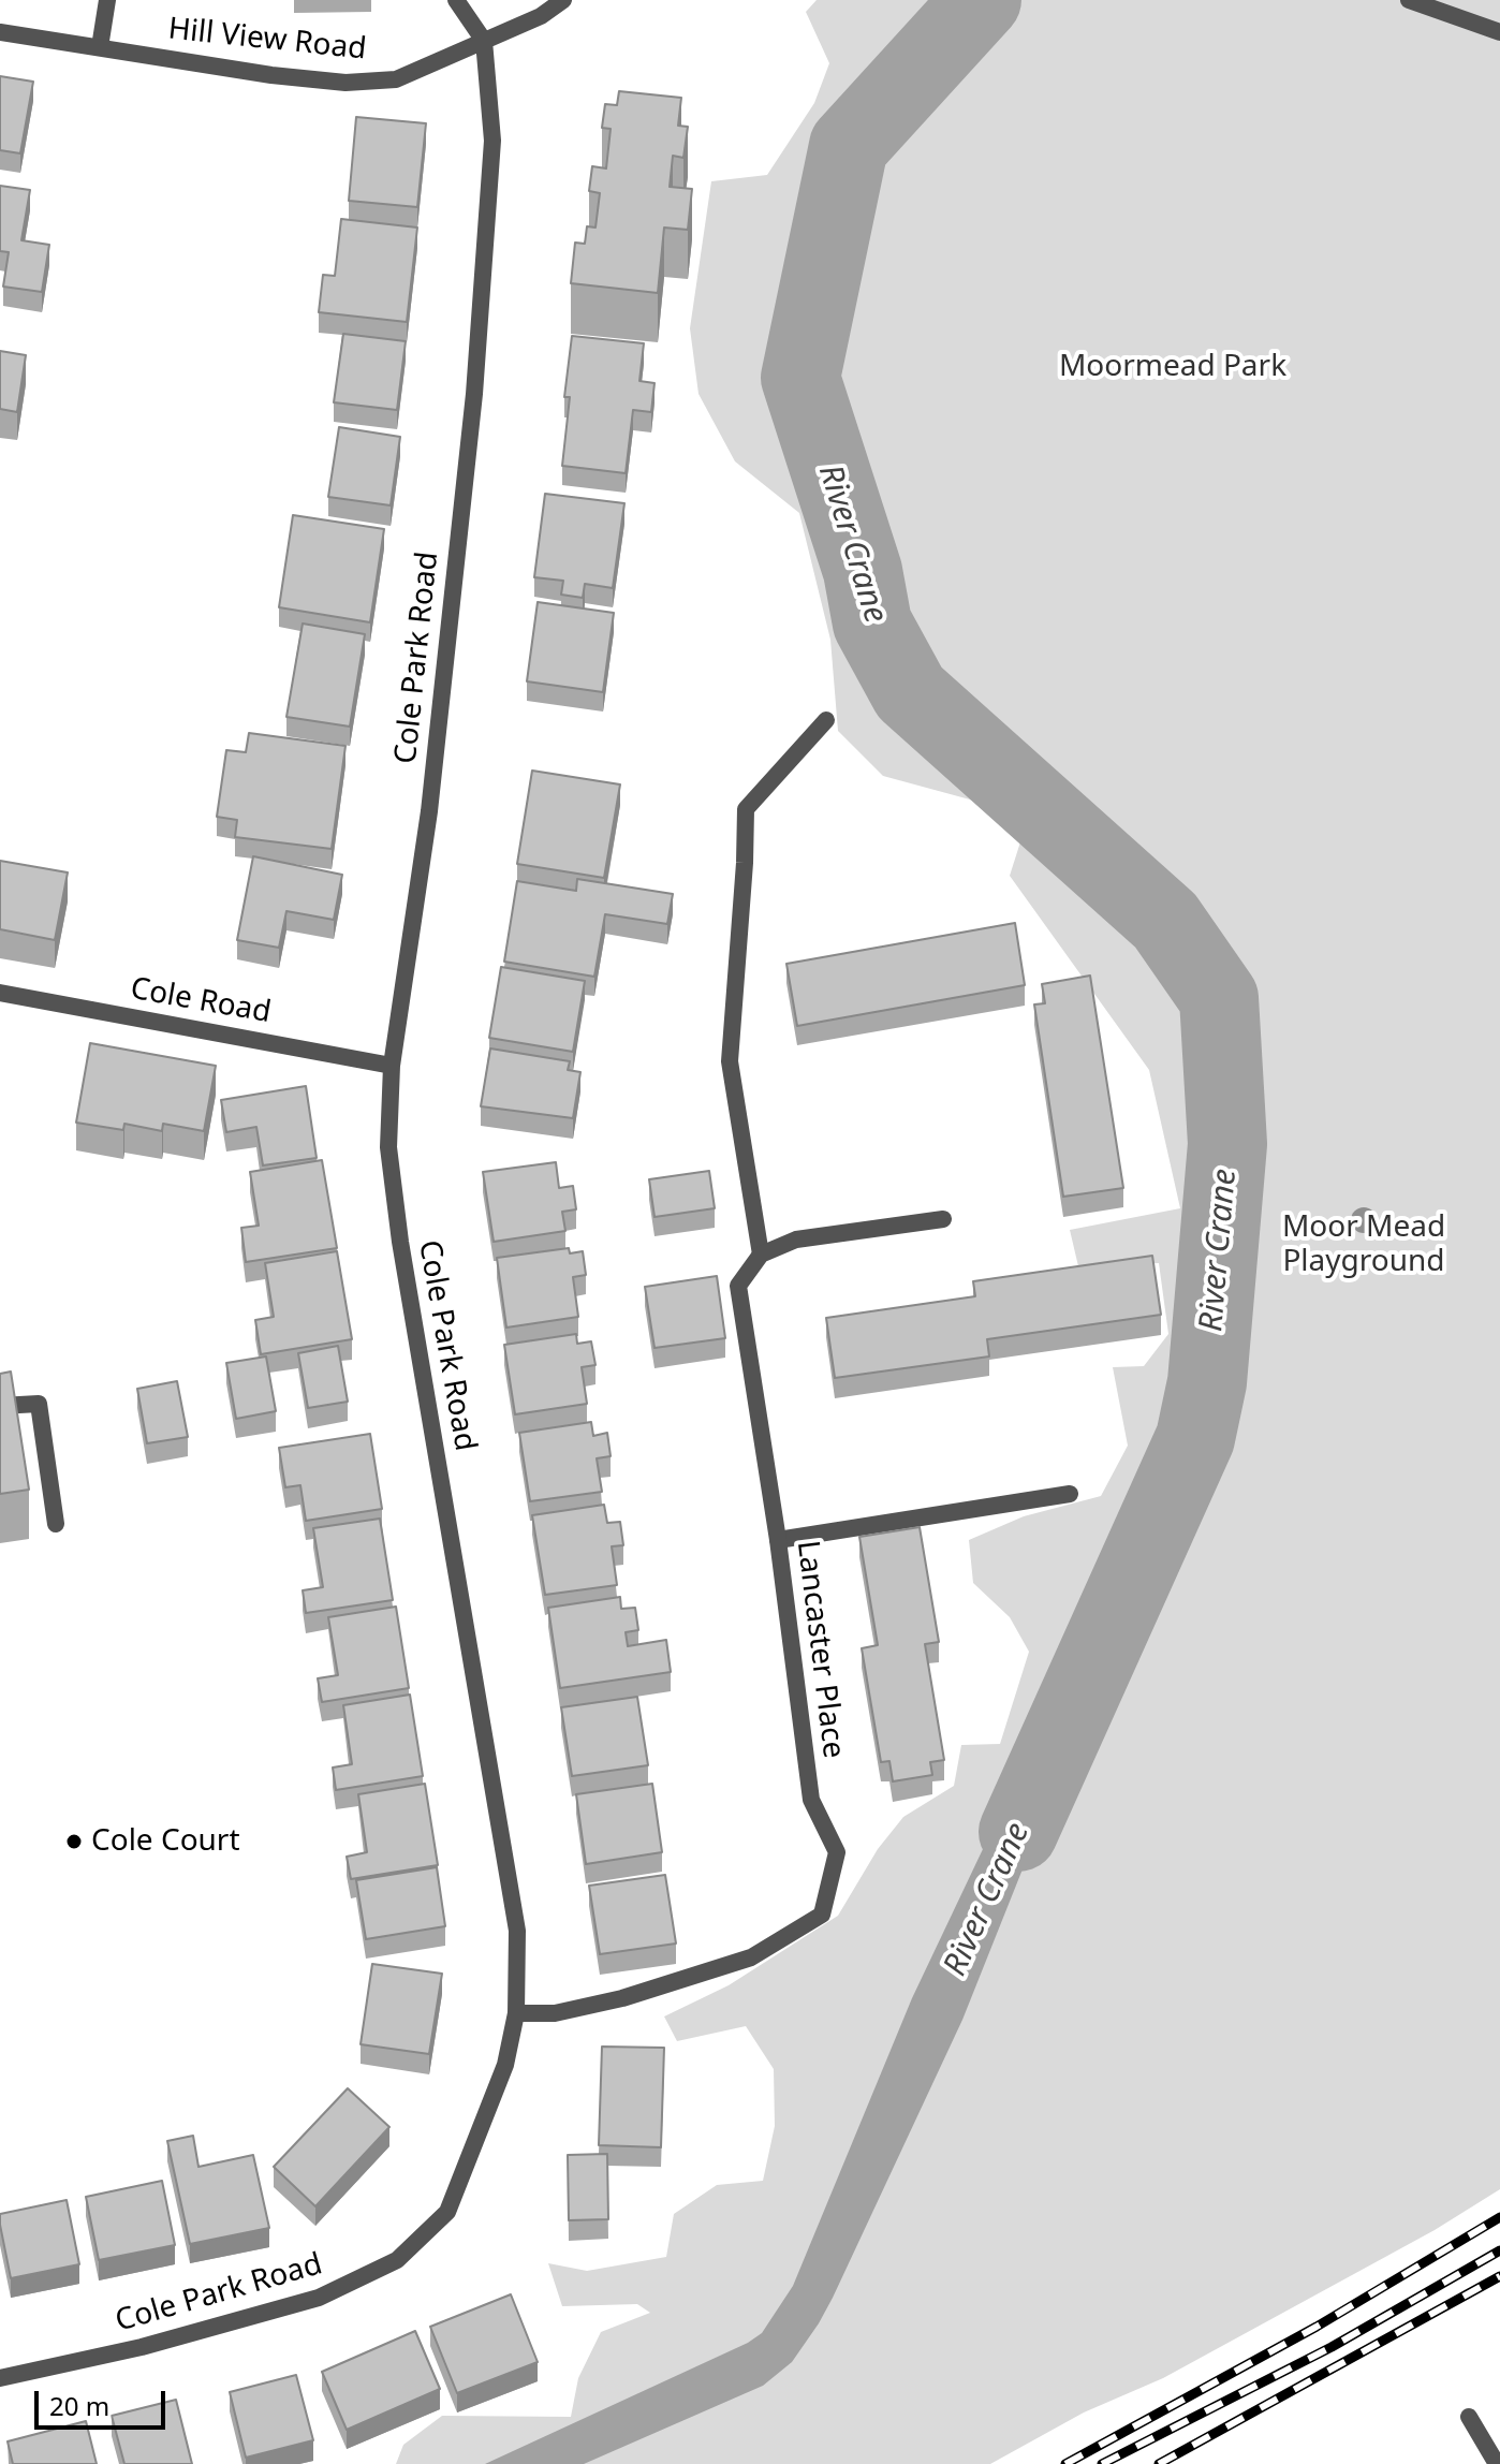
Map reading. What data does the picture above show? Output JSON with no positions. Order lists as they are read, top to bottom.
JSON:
{
  "streets": {
    "street": [
      "Hill View Road",
      "Cole Park Road",
      "Cole Road",
      "Lancaster Place"
    ]
  },
  "crossings": [
    ["Hill View Road", "Cole Park Road"],
    ["Cole Park Road", "Cole Road"],
    ["Cole Park Road", "Lancaster Place"]
  ],
  "water": ["River Crane"],
  "parks": ["Moormead Park", "Moor Mead Playground"],
  "places": ["Cole Court"],
  "scale_bar": "20 m"
}
